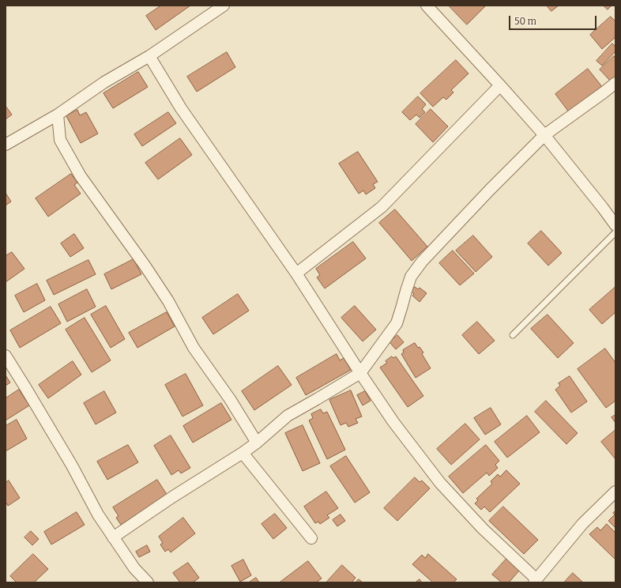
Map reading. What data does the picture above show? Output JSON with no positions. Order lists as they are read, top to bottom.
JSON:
{
  "scale_bar": "50 m"
}
